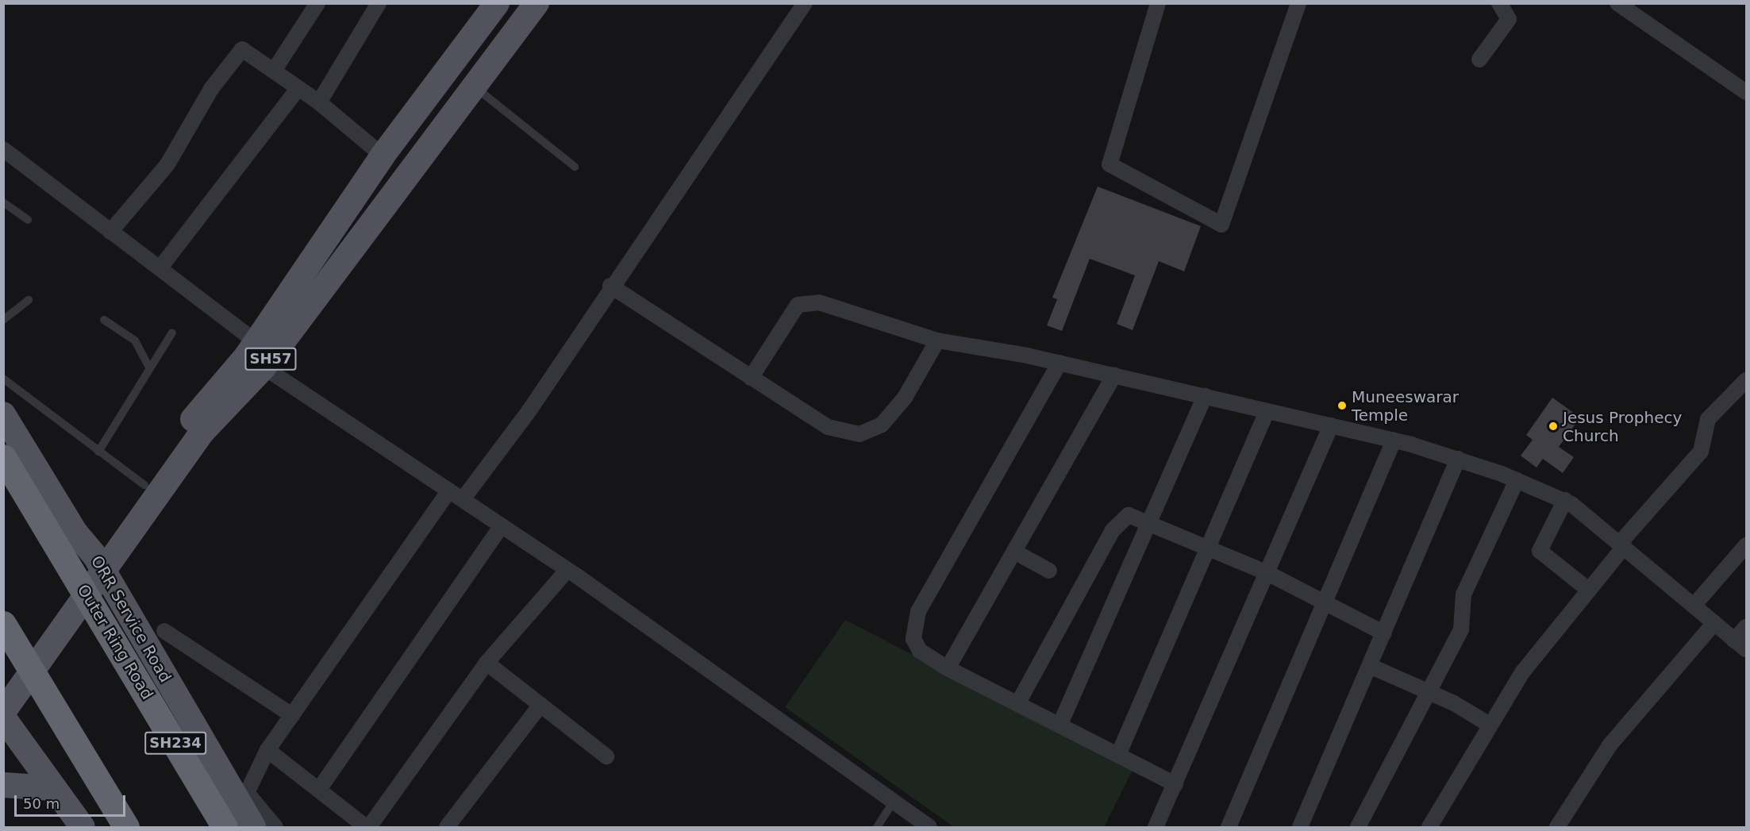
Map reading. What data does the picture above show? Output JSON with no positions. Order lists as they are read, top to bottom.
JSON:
{
  "streets": {
    "highway": ["Outer Ring Road", "SH234"],
    "main road": ["SH57", "ORR Service Road"]
  },
  "crossings": [
    ["SH57", "ORR Service Road"]
  ],
  "places": ["Muneeswarar Temple", "Jesus Prophecy Church"],
  "scale_bar": "50 m"
}
